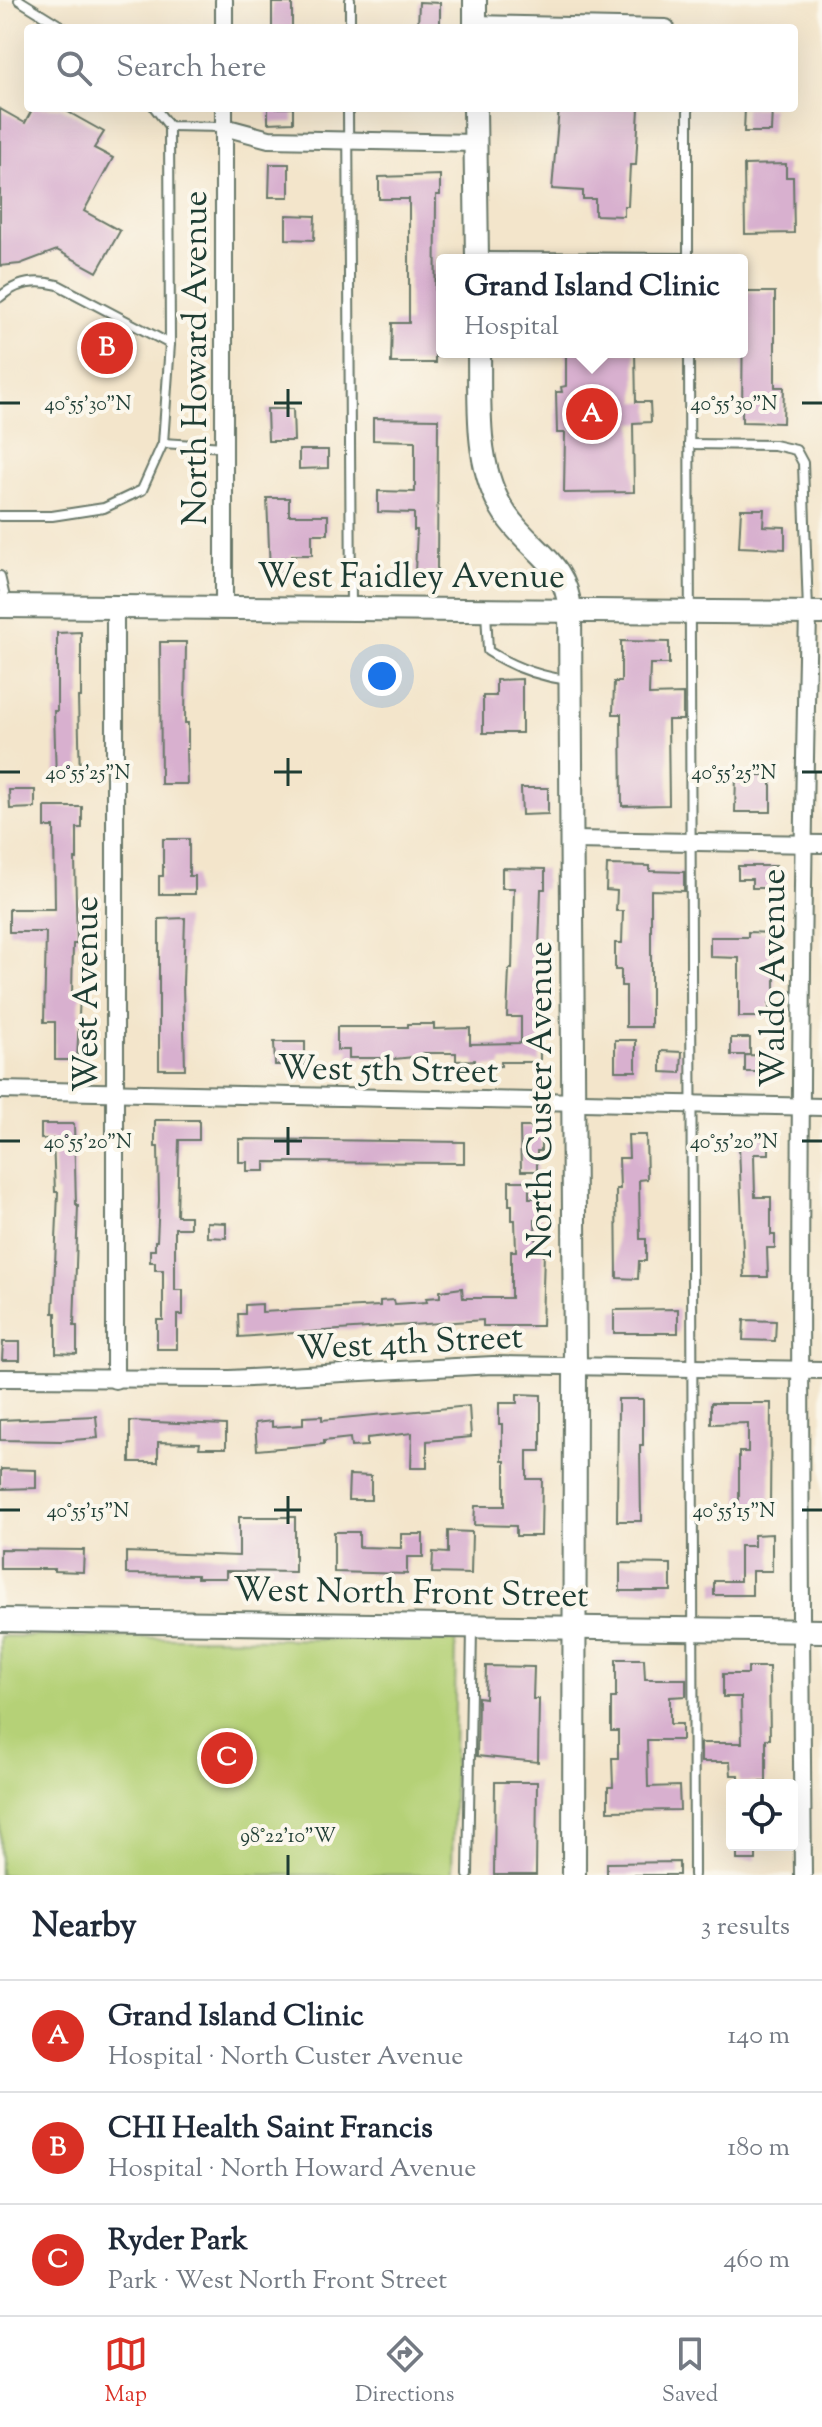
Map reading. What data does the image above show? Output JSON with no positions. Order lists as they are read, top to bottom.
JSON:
{
  "streets": {
    "street": [
      "North Howard Avenue",
      "West Faidley Avenue",
      "Waldo Avenue",
      "West Avenue",
      "West 5th Street",
      "North Custer Avenue",
      "West 4th Street",
      "West North Front Street"
    ]
  },
  "crossings": [
    ["North Howard Avenue", "West Faidley Avenue"],
    ["West Faidley Avenue", "Waldo Avenue"],
    ["West Faidley Avenue", "West Avenue"],
    ["West Faidley Avenue", "North Custer Avenue"],
    ["Waldo Avenue", "West 5th Street"],
    ["Waldo Avenue", "West 4th Street"],
    ["Waldo Avenue", "West North Front Street"],
    ["West Avenue", "West 5th Street"],
    ["West Avenue", "West 4th Street"],
    ["West 5th Street", "North Custer Avenue"],
    ["North Custer Avenue", "West 4th Street"],
    ["North Custer Avenue", "West North Front Street"]
  ],
  "page": {
    "search": "Search here",
    "popup": ["Grand Island Clinic", "Hospital"],
    "pins": ["B", "A", "C"],
    "heading": ["Nearby", "3 results"],
    "list": [
      {
        "mark": "A",
        "name": "Grand Island Clinic",
        "note": "Hospital · North Custer Avenue",
        "value": "140 m"
      },
      {
        "mark": "B",
        "name": "CHI Health Saint Francis",
        "note": "Hospital · North Howard Avenue",
        "value": "180 m"
      },
      {
        "mark": "C",
        "name": "Ryder Park",
        "note": "Park · West North Front Street",
        "value": "460 m"
      }
    ],
    "nav": ["Map", "Directions", "Saved"]
  },
  "coordinates": [
    "40°55'30\"N",
    "40°55'25\"N",
    "40°55'20\"N",
    "40°55'15\"N",
    "98°22'10\"W"
  ]
}
